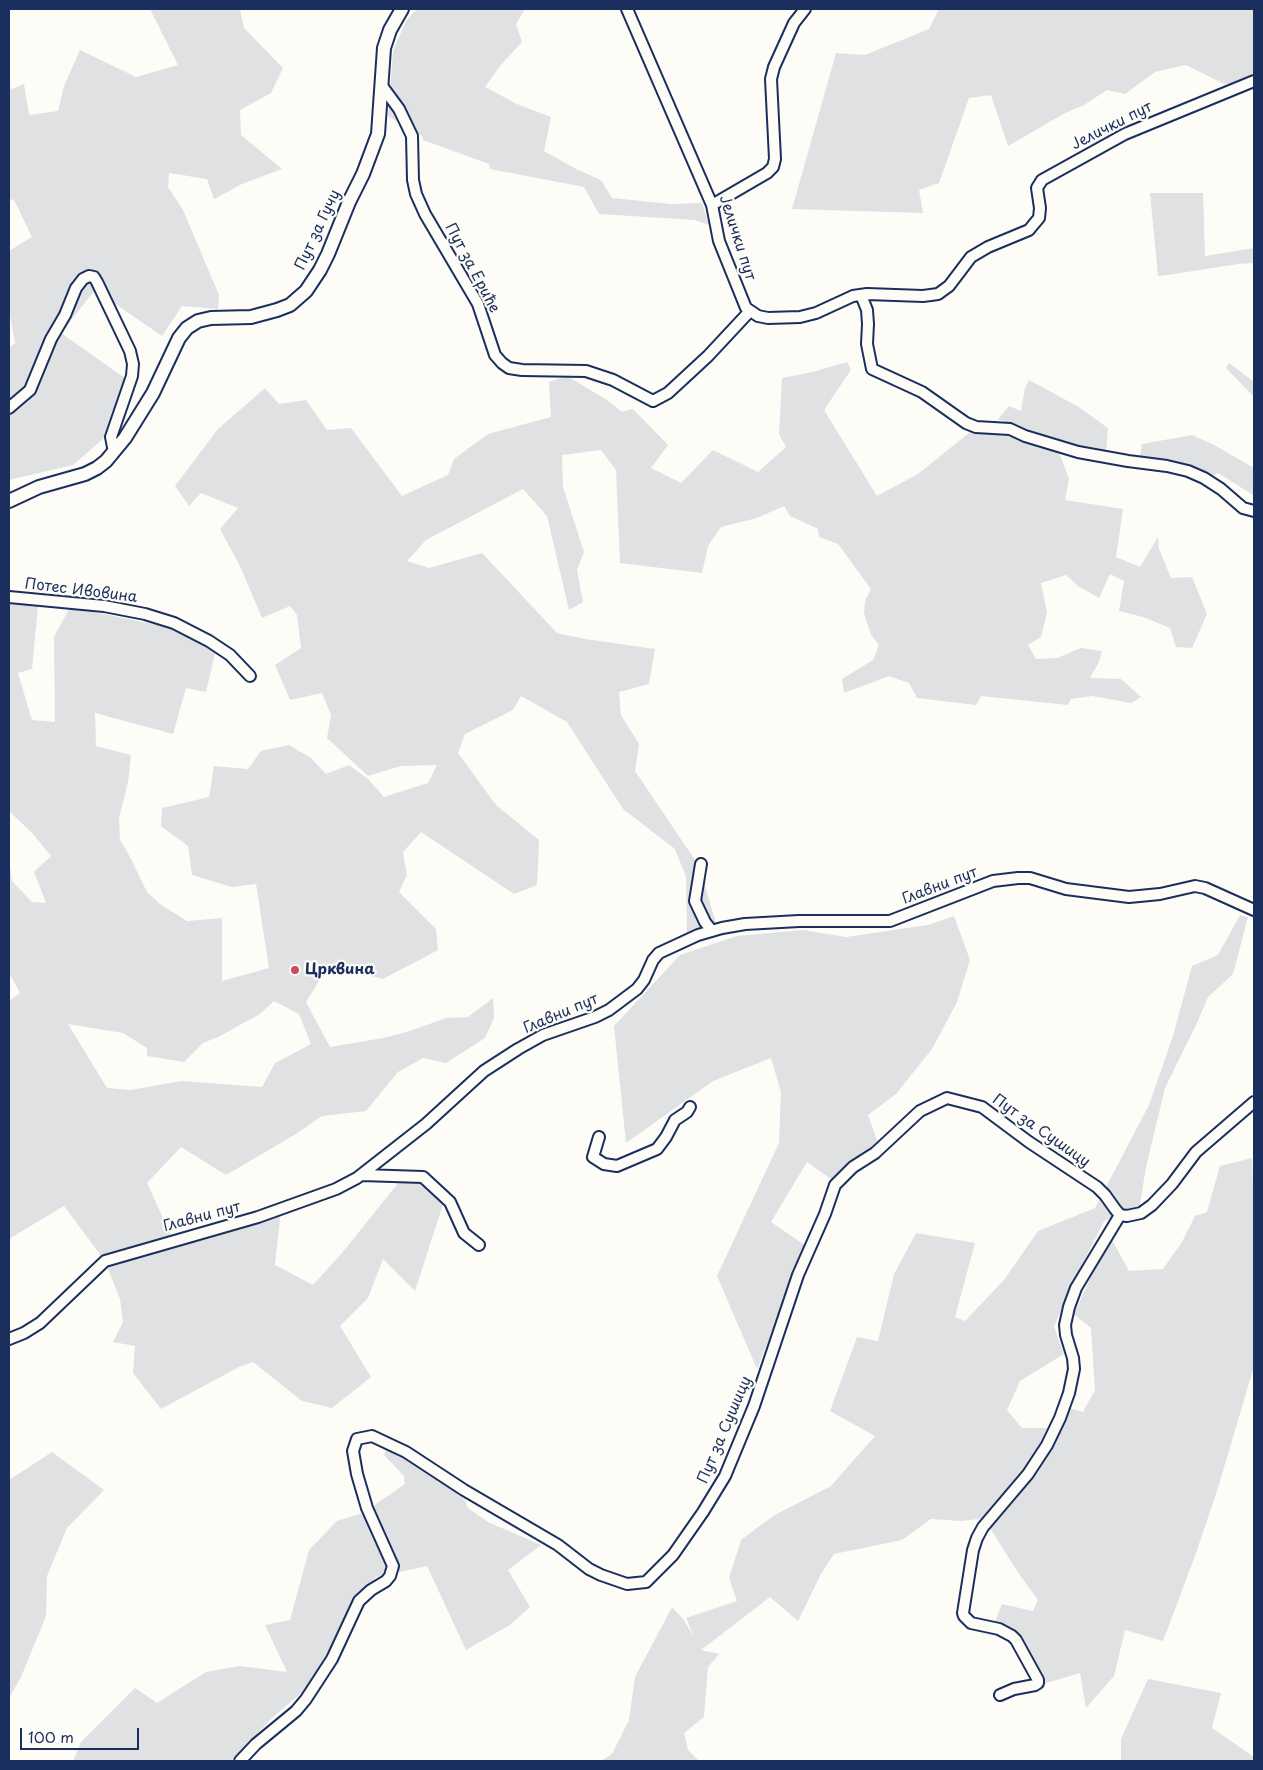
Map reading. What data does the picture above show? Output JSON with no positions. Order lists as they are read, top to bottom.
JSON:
{
  "streets": {
    "main road": ["Пут за Гучу"],
    "street": [
      "Јелички пут",
      "Пут за Ериће",
      "Потес Ивовина",
      "Главни пут",
      "Пут за Сушицу"
    ]
  },
  "crossings": [
    ["Јелички пут", "Пут за Ериће"],
    ["Пут за Гучу", "Пут за Ериће"]
  ],
  "places": ["Црквина"],
  "scale_bar": "100 m"
}
